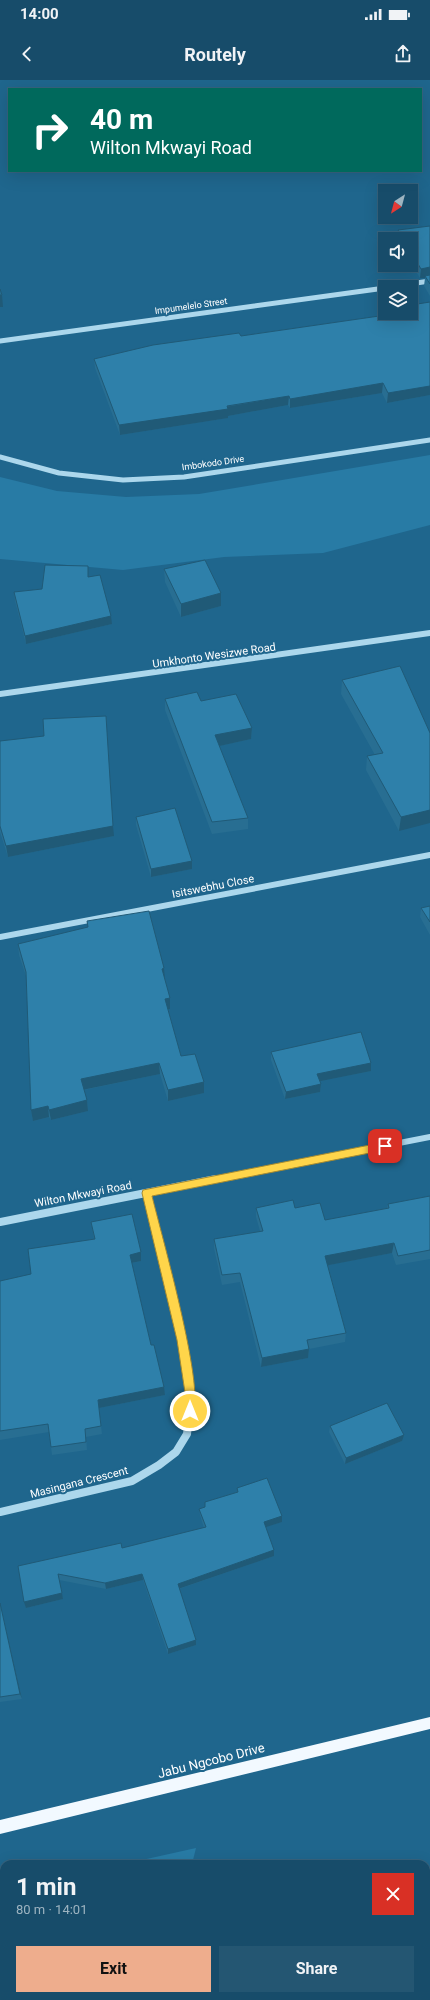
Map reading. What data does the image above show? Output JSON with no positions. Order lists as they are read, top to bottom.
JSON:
{
  "streets": {
    "main road": ["Jabu Ngcobo Drive"],
    "street": [
      "Impumelelo Street",
      "Imbokodo Drive",
      "Umkhonto Wesizwe Road",
      "Isitswebhu Close",
      "Wilton Mkwayi Road",
      "Masingana Crescent"
    ]
  },
  "crossings": [
    ["Wilton Mkwayi Road", "Masingana Crescent"]
  ],
  "north": "bottom left",
  "page": {
    "status": "14:00",
    "header": "Routely",
    "turn": ["40 m", "Wilton Mkwayi Road"],
    "heading": ["1 min", "80 m · 14:01"],
    "buttons": ["Exit", "Share"]
  }
}
